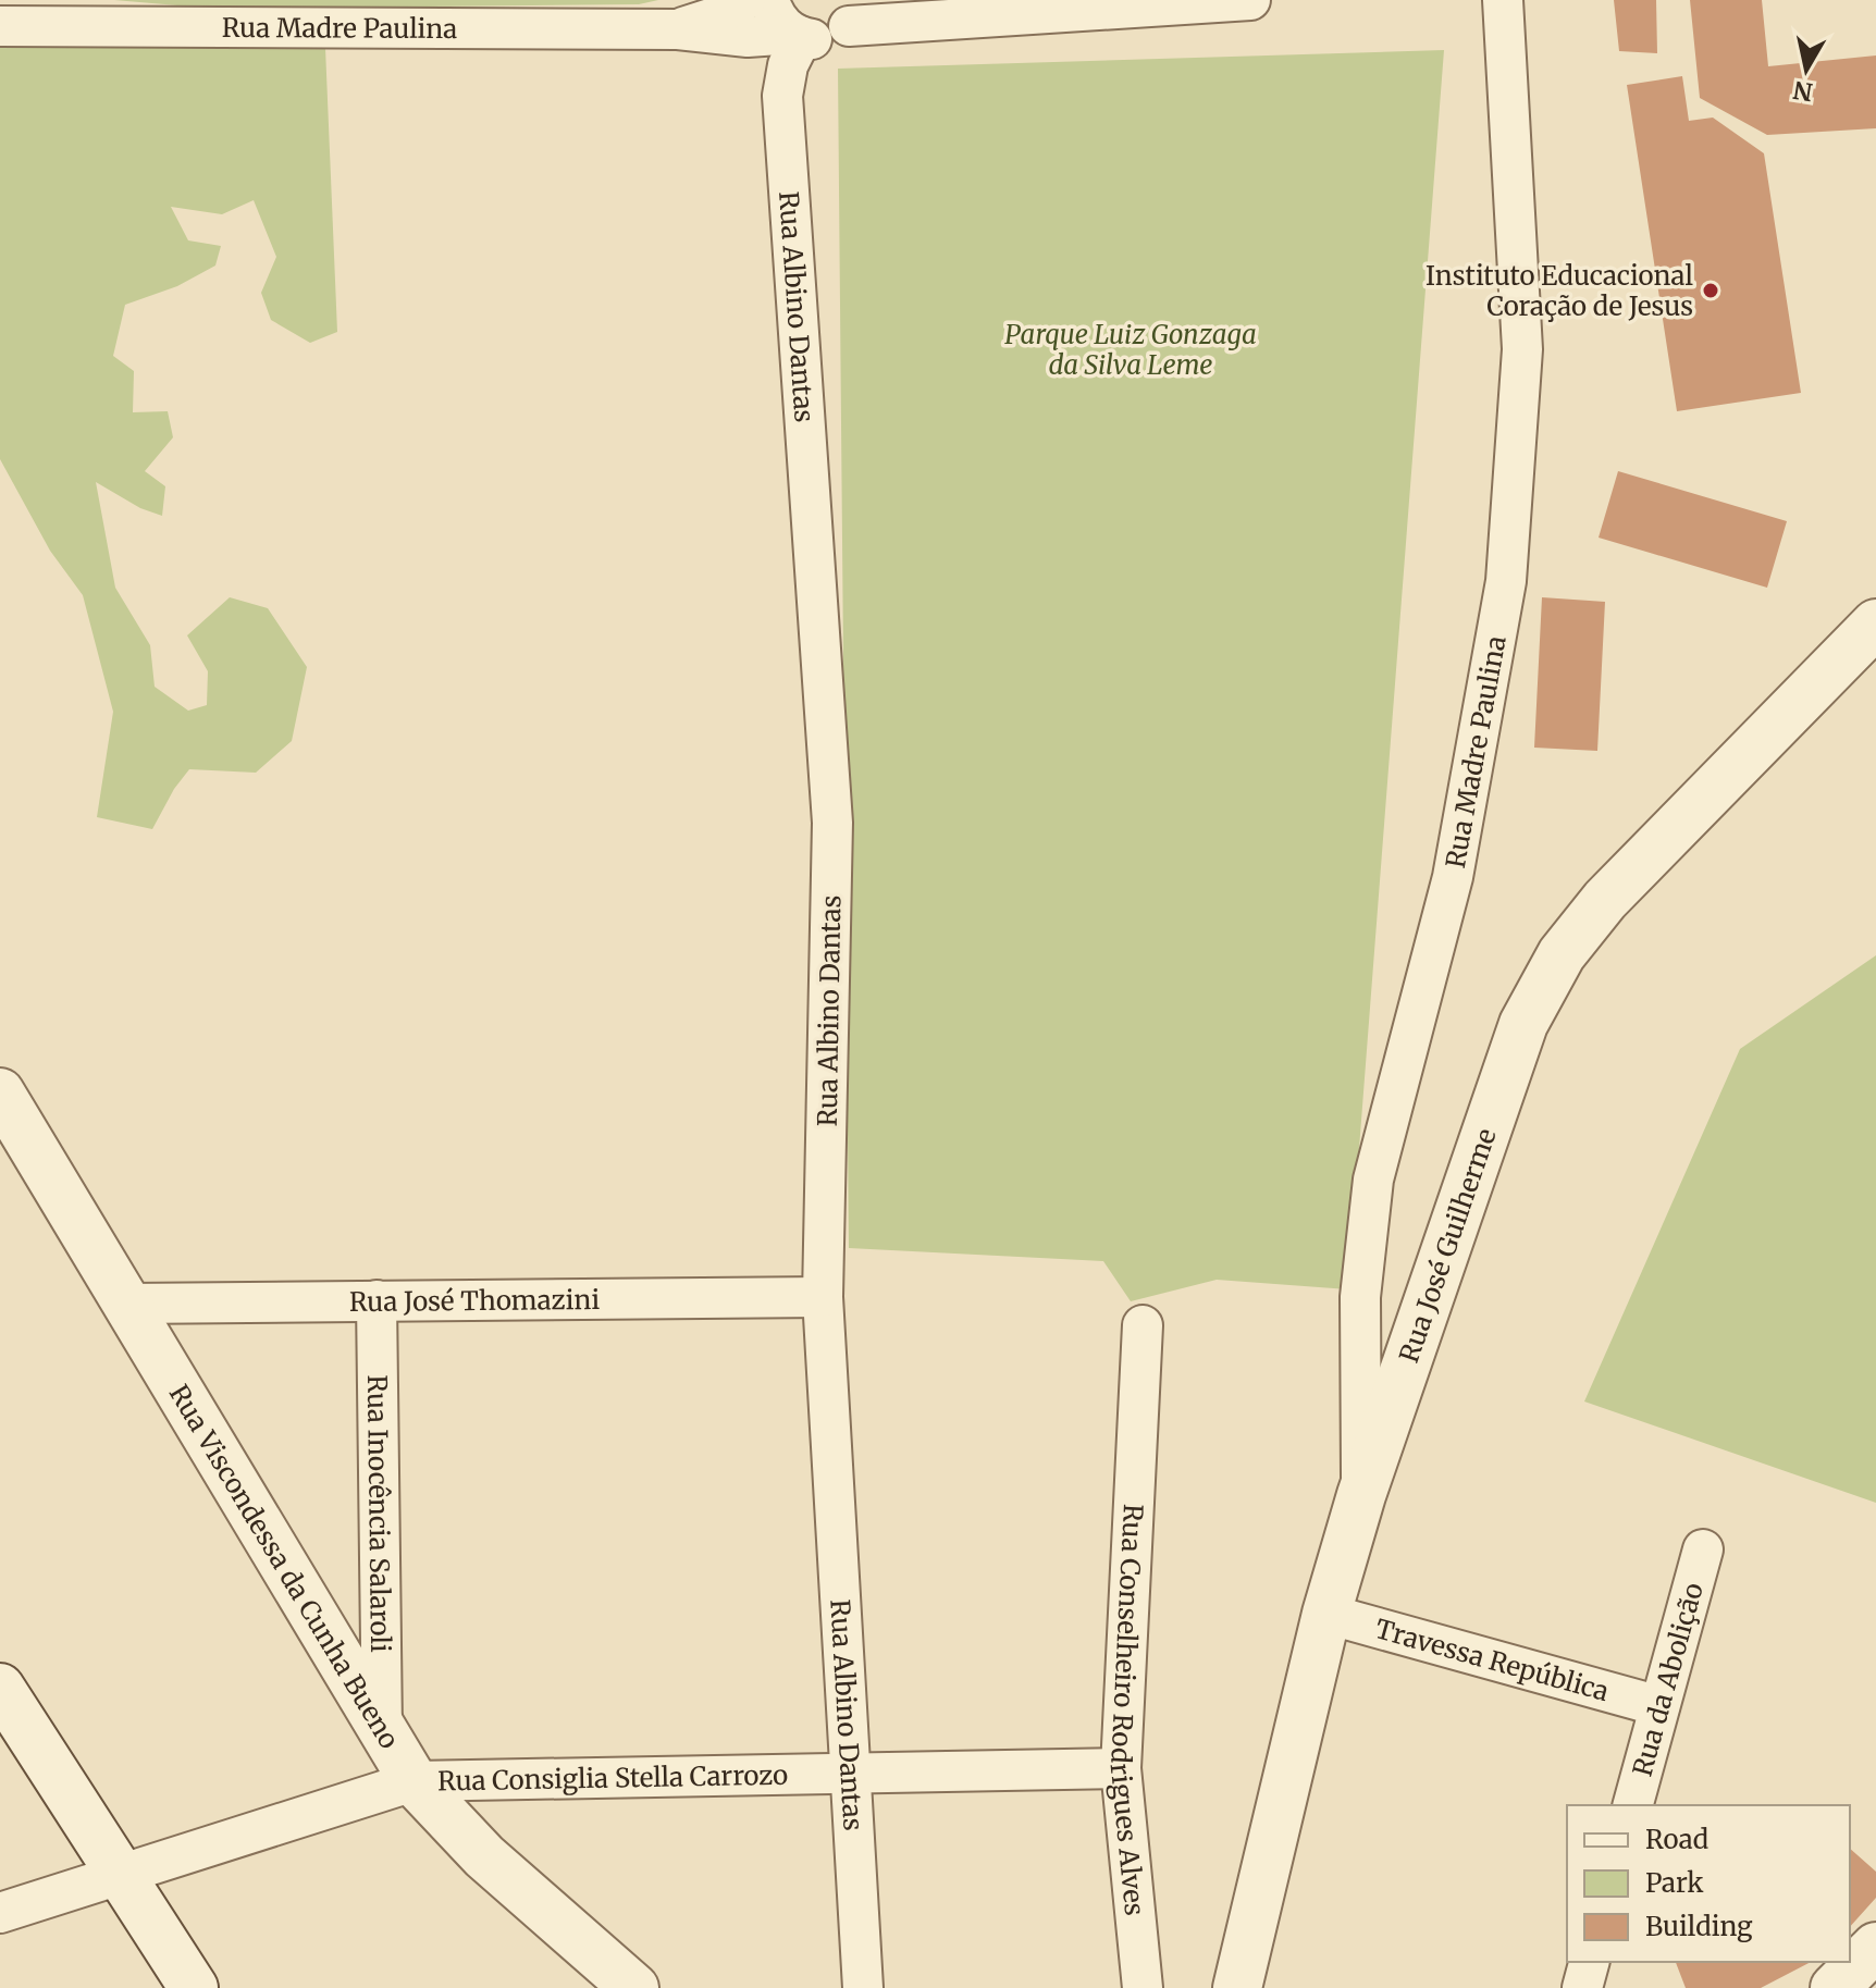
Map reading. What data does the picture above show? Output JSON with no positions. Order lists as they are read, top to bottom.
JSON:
{
  "streets": {
    "street": [
      "Rua Madre Paulina",
      "Rua Albino Dantas",
      "Rua José Guilherme",
      "Rua José Thomazini",
      "Rua Inocência Salaroli",
      "Rua Viscondessa da Cunha Bueno",
      "Travessa República",
      "Rua da Abolição",
      "Rua Conselheiro Rodrigues Alves",
      "Rua Consiglia Stella Carrozo"
    ]
  },
  "crossings": [
    ["Rua Madre Paulina", "Rua Albino Dantas"],
    ["Rua Madre Paulina", "Rua José Guilherme"],
    ["Rua Albino Dantas", "Rua José Thomazini"],
    ["Rua Albino Dantas", "Rua Consiglia Stella Carrozo"],
    ["Rua José Guilherme", "Travessa República"],
    ["Rua José Thomazini", "Rua Inocência Salaroli"],
    ["Rua José Thomazini", "Rua Viscondessa da Cunha Bueno"],
    ["Rua Inocência Salaroli", "Rua Viscondessa da Cunha Bueno"],
    ["Rua Viscondessa da Cunha Bueno", "Rua Consiglia Stella Carrozo"],
    ["Travessa República", "Rua da Abolição"],
    ["Rua Conselheiro Rodrigues Alves", "Rua Consiglia Stella Carrozo"]
  ],
  "parks": ["Parque Luiz Gonzaga da Silva Leme"],
  "places": ["Instituto Educacional Coração de Jesus"],
  "legend": ["Road", "Park", "Building"],
  "north": "bottom"
}
